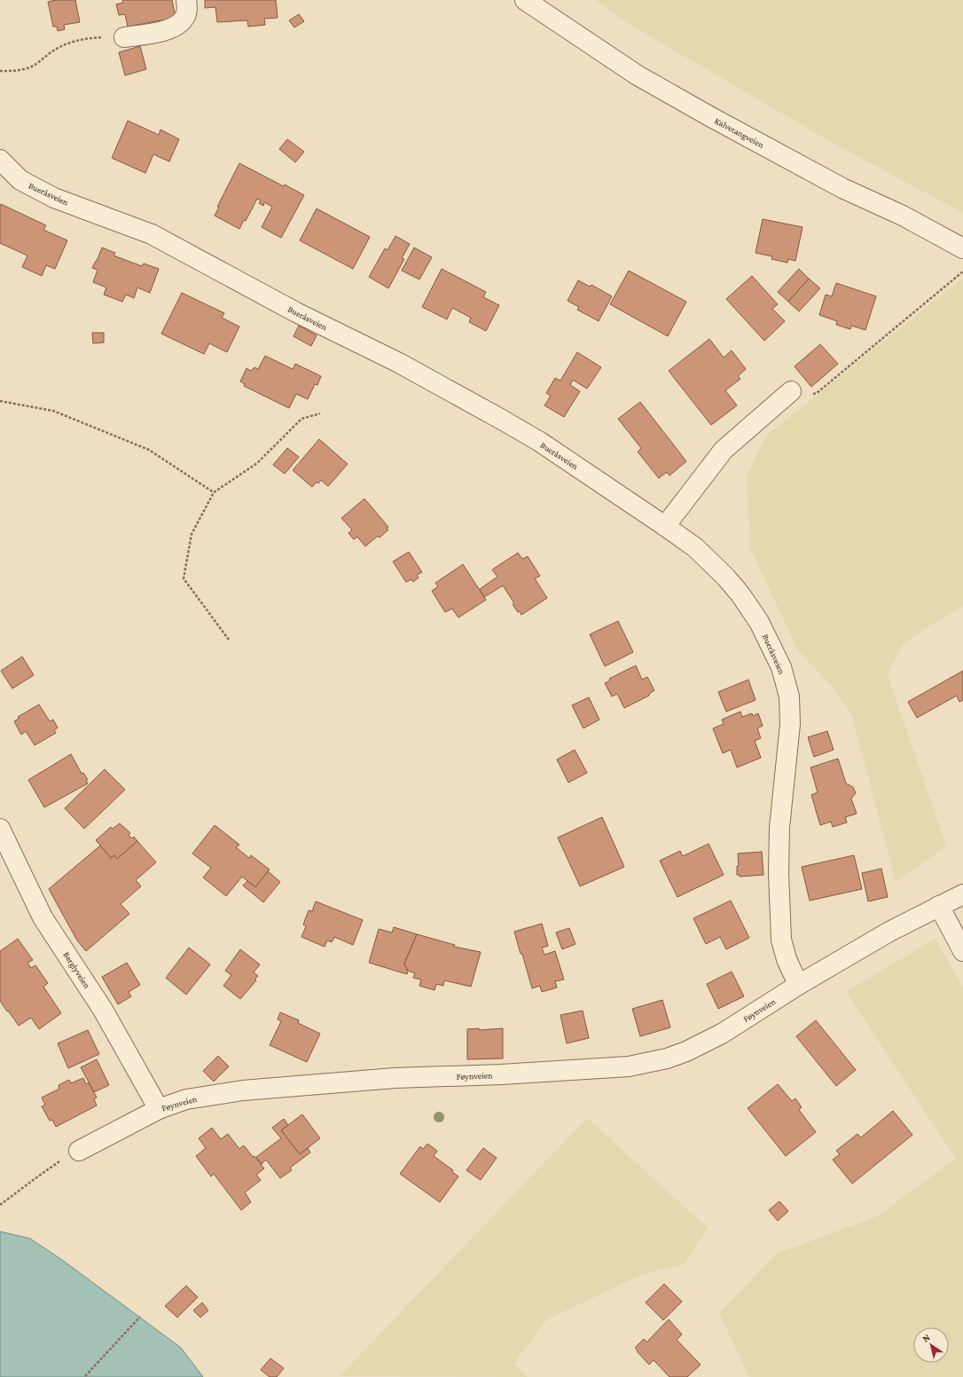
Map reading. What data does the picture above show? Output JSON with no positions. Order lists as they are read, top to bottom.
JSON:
{
  "streets": {
    "street": [
      "Kalvetangveien",
      "Bueråsveien",
      "Berglyveien",
      "Føynveien"
    ]
  },
  "crossings": [
    ["Bueråsveien", "Føynveien"],
    ["Berglyveien", "Føynveien"]
  ],
  "north": "top left"
}
